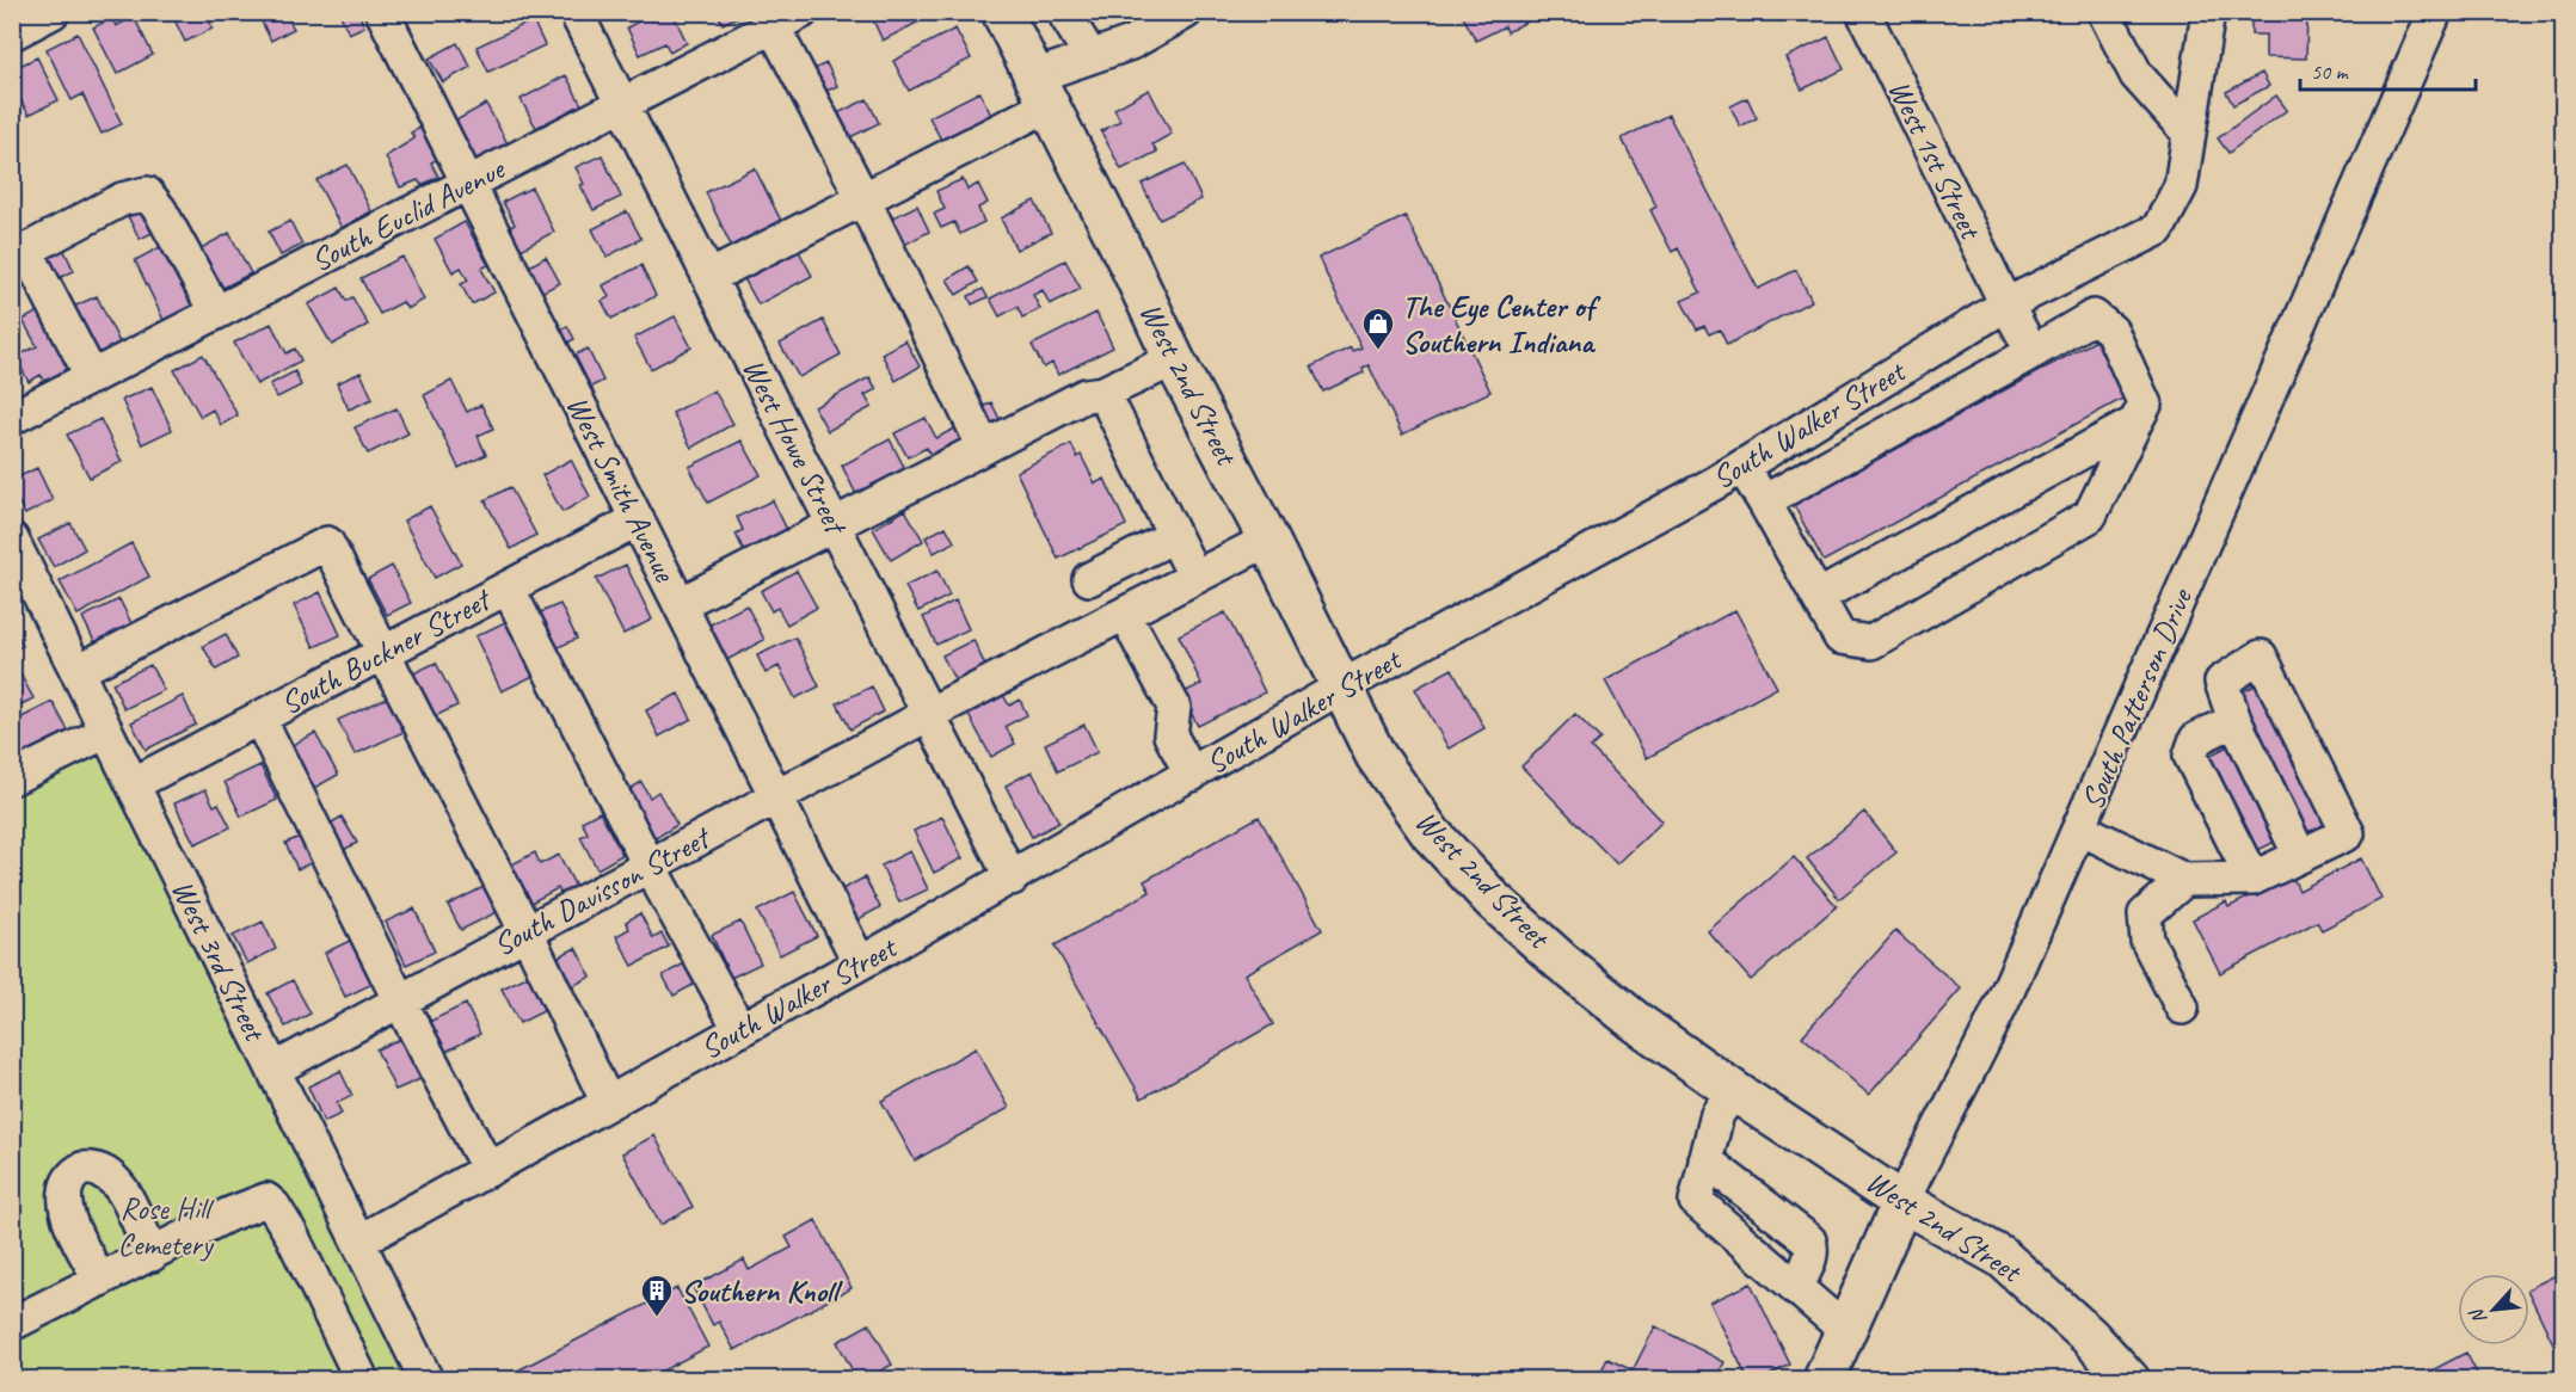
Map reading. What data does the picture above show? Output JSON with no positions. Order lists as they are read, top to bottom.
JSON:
{
  "streets": {
    "main road": ["West 2nd Street", "South Patterson Drive"],
    "street": [
      "West 1st Street",
      "South Euclid Avenue",
      "South Walker Street",
      "West Howe Street",
      "West Smith Avenue",
      "South Buckner Street",
      "South Davisson Street",
      "West 3rd Street"
    ]
  },
  "crossings": [
    ["West 1st Street", "South Walker Street"],
    ["South Euclid Avenue", "West Howe Street"],
    ["South Euclid Avenue", "West Smith Avenue"],
    ["West 2nd Street", "South Walker Street"],
    ["West 2nd Street", "South Patterson Drive"],
    ["West 2nd Street", "South Davisson Street"],
    ["South Walker Street", "West Howe Street"],
    ["South Walker Street", "West Smith Avenue"],
    ["South Walker Street", "West 3rd Street"],
    ["West Howe Street", "South Davisson Street"],
    ["West Smith Avenue", "South Buckner Street"],
    ["West Smith Avenue", "South Davisson Street"],
    ["South Buckner Street", "West 3rd Street"],
    ["South Davisson Street", "West 3rd Street"]
  ],
  "parks": ["Rose Hill Cemetery"],
  "places": {
    "shop": ["The Eye Center of Southern Indiana"],
    "building": ["Southern Knoll"]
  },
  "scale_bar": "50 m",
  "north": "bottom left"
}
